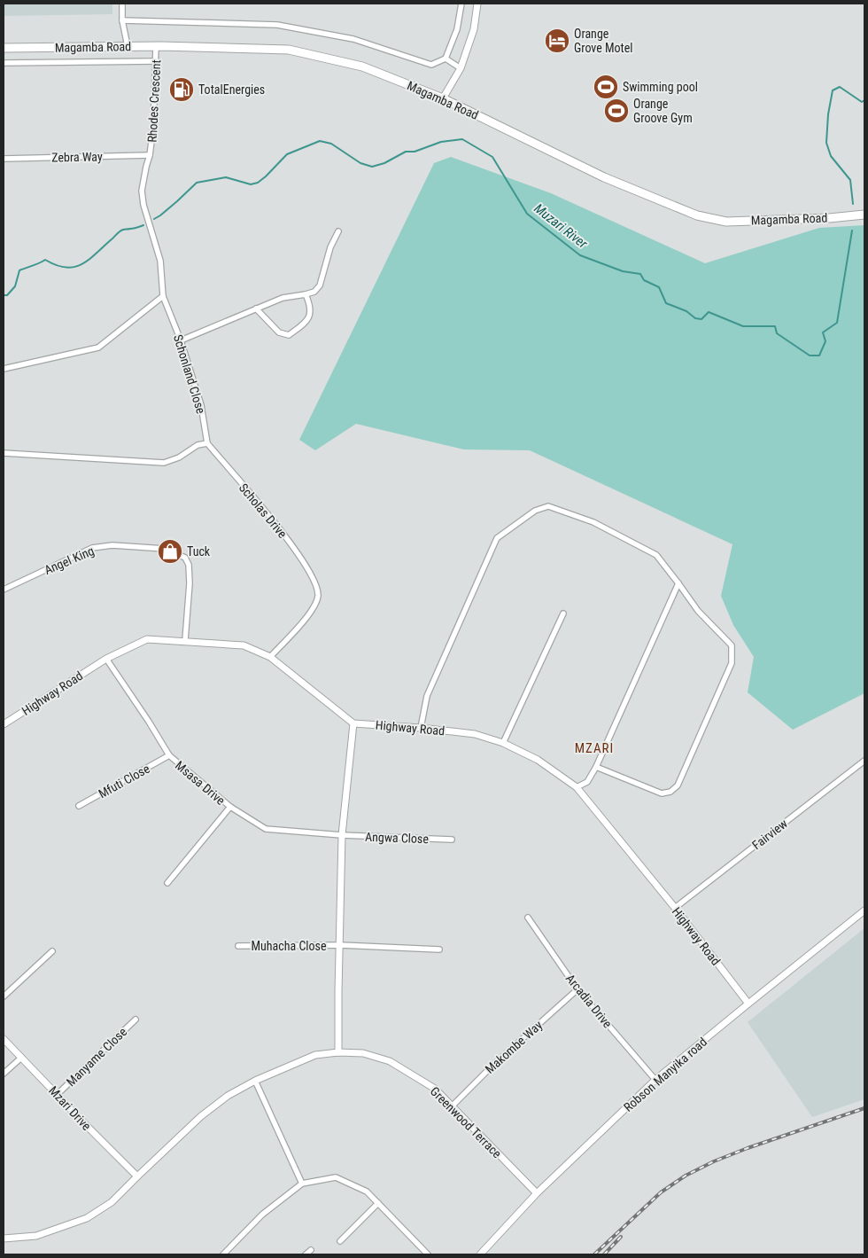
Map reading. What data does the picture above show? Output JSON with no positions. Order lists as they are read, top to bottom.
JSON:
{
  "streets": {
    "highway": ["Magamba Road"],
    "street": [
      "Rhodes Crescent",
      "Zebra Way",
      "Schonland Close",
      "Scholas Drive",
      "Angel King",
      "Highway Road",
      "Mfuti Close",
      "Msasa Drive",
      "Fairview",
      "Angwa Close",
      "Muhacha Close",
      "Arcadia Drive",
      "Makombe Way",
      "Manyame Close",
      "Robson Manyika road",
      "Mzari Drive",
      "Greenwood Terrace"
    ]
  },
  "crossings": [
    ["Magamba Road", "Rhodes Crescent"],
    ["Rhodes Crescent", "Zebra Way"],
    ["Rhodes Crescent", "Schonland Close"],
    ["Zebra Way", "Schonland Close"],
    ["Schonland Close", "Scholas Drive"],
    ["Scholas Drive", "Highway Road"],
    ["Angel King", "Highway Road"],
    ["Highway Road", "Msasa Drive"],
    ["Highway Road", "Fairview"],
    ["Highway Road", "Robson Manyika road"],
    ["Mfuti Close", "Msasa Drive"],
    ["Msasa Drive", "Angwa Close"],
    ["Arcadia Drive", "Makombe Way"],
    ["Arcadia Drive", "Robson Manyika road"],
    ["Makombe Way", "Greenwood Terrace"],
    ["Manyame Close", "Mzari Drive"],
    ["Robson Manyika road", "Greenwood Terrace"],
    ["Mzari Drive", "Greenwood Terrace"]
  ],
  "districts": ["MZARI"],
  "water": ["Muzari River"],
  "places": {
    "hotel": ["Orange Grove Motel"],
    "sports": ["Swimming pool", "Orange Groove Gym"],
    "fuel station": ["TotalEnergies"],
    "shop": ["Tuck"]
  }
}
